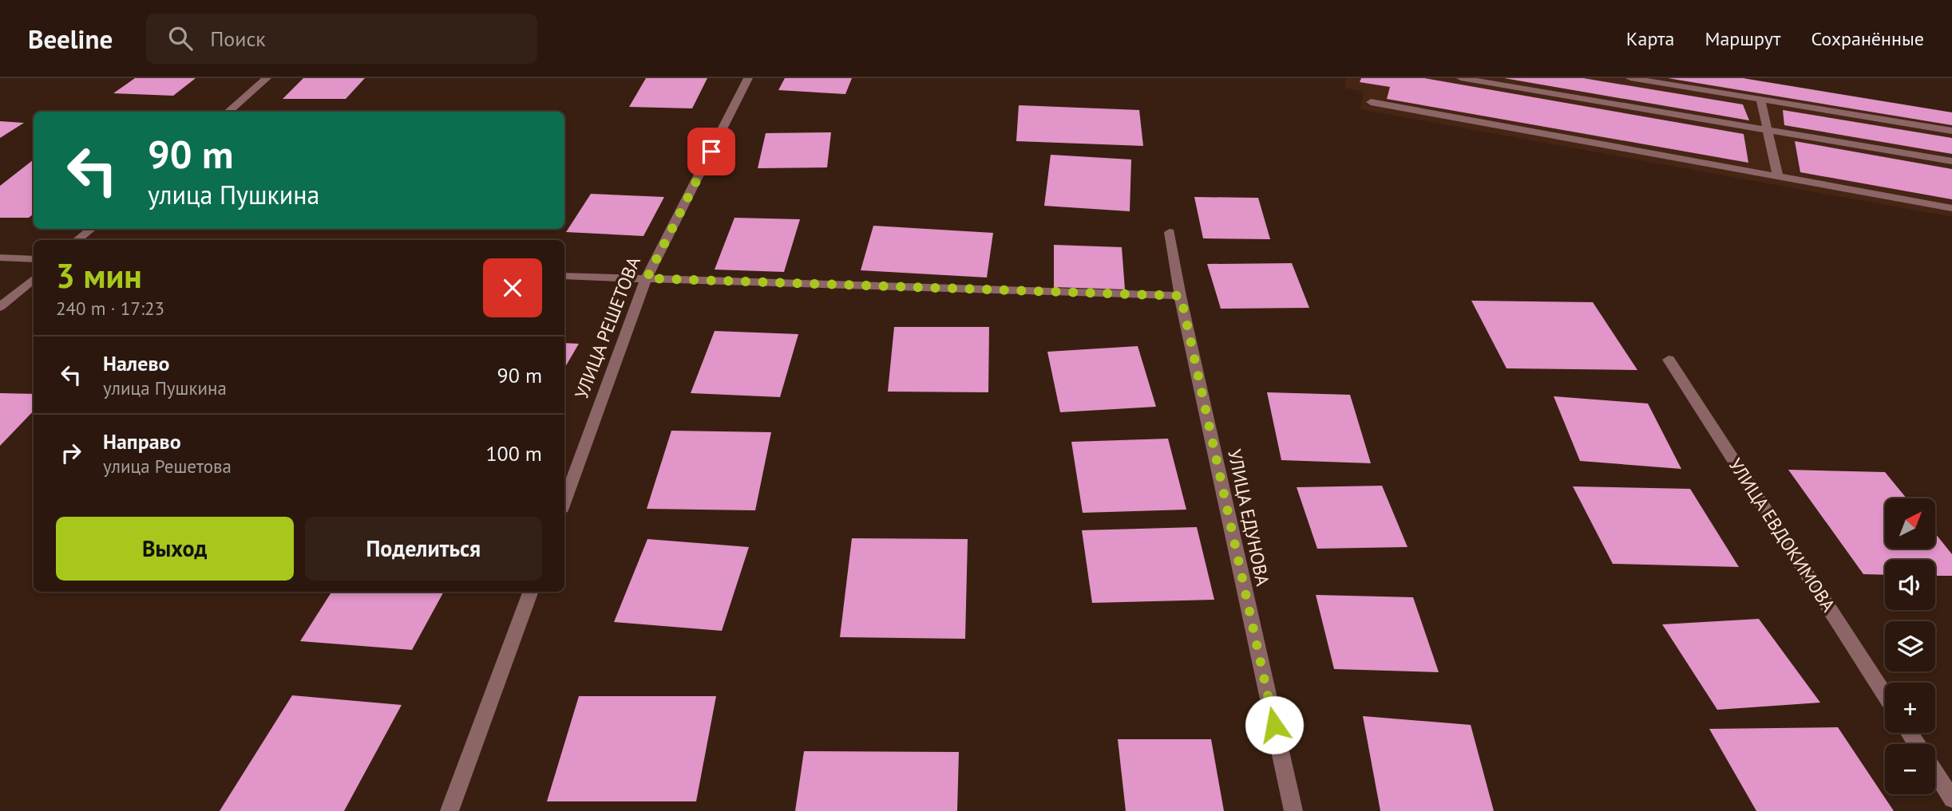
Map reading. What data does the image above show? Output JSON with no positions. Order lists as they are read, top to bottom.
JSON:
{
  "streets": {
    "street": ["УЛИЦА РЕШЕТОВА", "УЛИЦА ЕДУНОВА", "УЛИЦА ЕВДОКИМОВА"]
  },
  "north": "top right",
  "page": {
    "header": "Beeline",
    "search": "Поиск",
    "nav": ["Карта", "Маршрут", "Сохранённые"],
    "turn": ["90 m", "улица Пушкина"],
    "heading": ["3 мин", "240 m · 17:23"],
    "list": [
      {
        "name": "Налево",
        "note": "улица Пушкина",
        "value": "90 m"
      },
      {
        "name": "Направо",
        "note": "улица Решетова",
        "value": "100 m"
      }
    ],
    "map_buttons": ["+", "−"],
    "buttons": ["Выход", "Поделиться"]
  }
}
